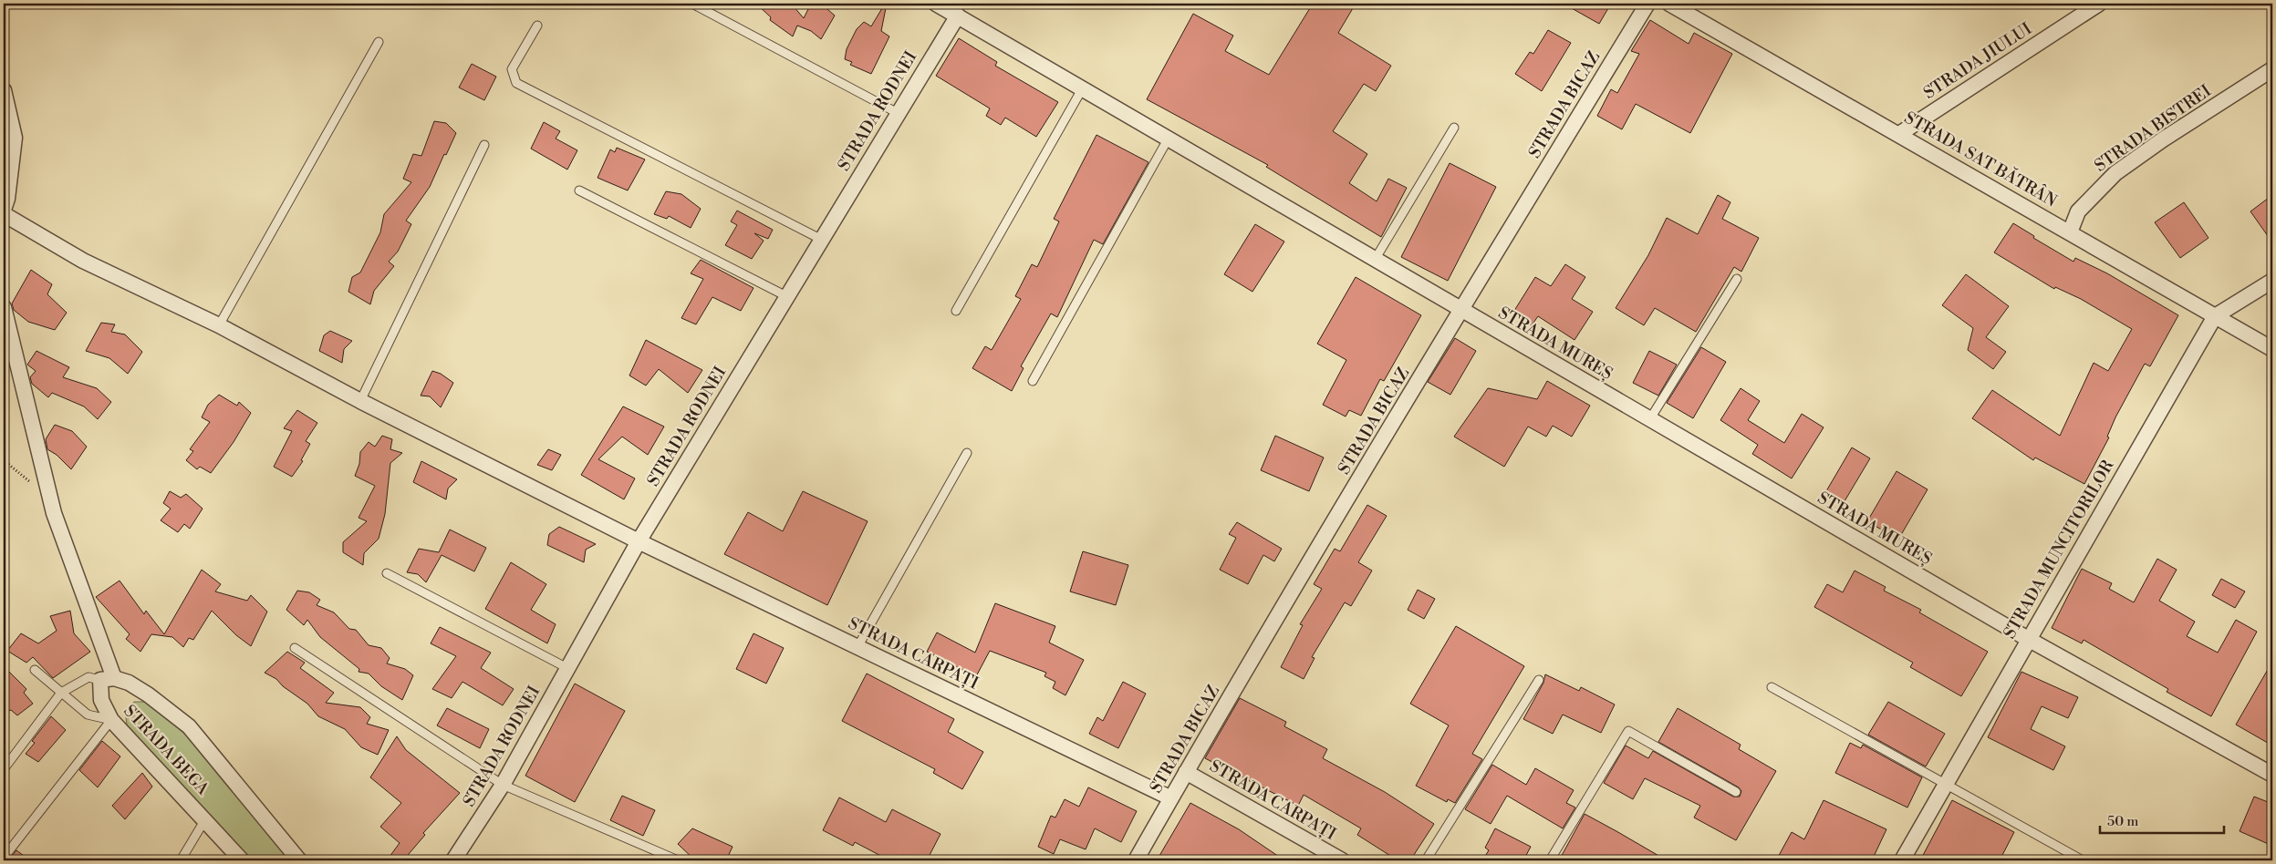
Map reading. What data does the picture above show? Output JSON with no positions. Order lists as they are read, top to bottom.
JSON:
{
  "streets": {
    "street": [
      "STRADA JIULUI",
      "STRADA BICAZ",
      "STRADA RODNEI",
      "STRADA BISTREI",
      "STRADA SAT BĂTRÂN",
      "STRADA MUREȘ",
      "STRADA MUNCITORILOR",
      "STRADA CARPAȚI",
      "STRADA BEGA"
    ]
  },
  "crossings": [
    ["STRADA JIULUI", "STRADA SAT BĂTRÂN"],
    ["STRADA BICAZ", "STRADA MUREȘ"],
    ["STRADA BICAZ", "STRADA CARPAȚI"],
    ["STRADA RODNEI", "STRADA MUREȘ"],
    ["STRADA RODNEI", "STRADA CARPAȚI"],
    ["STRADA BISTREI", "STRADA SAT BĂTRÂN"],
    ["STRADA SAT BĂTRÂN", "STRADA MUNCITORILOR"],
    ["STRADA MUREȘ", "STRADA MUNCITORILOR"]
  ],
  "scale_bar": "50 m"
}
